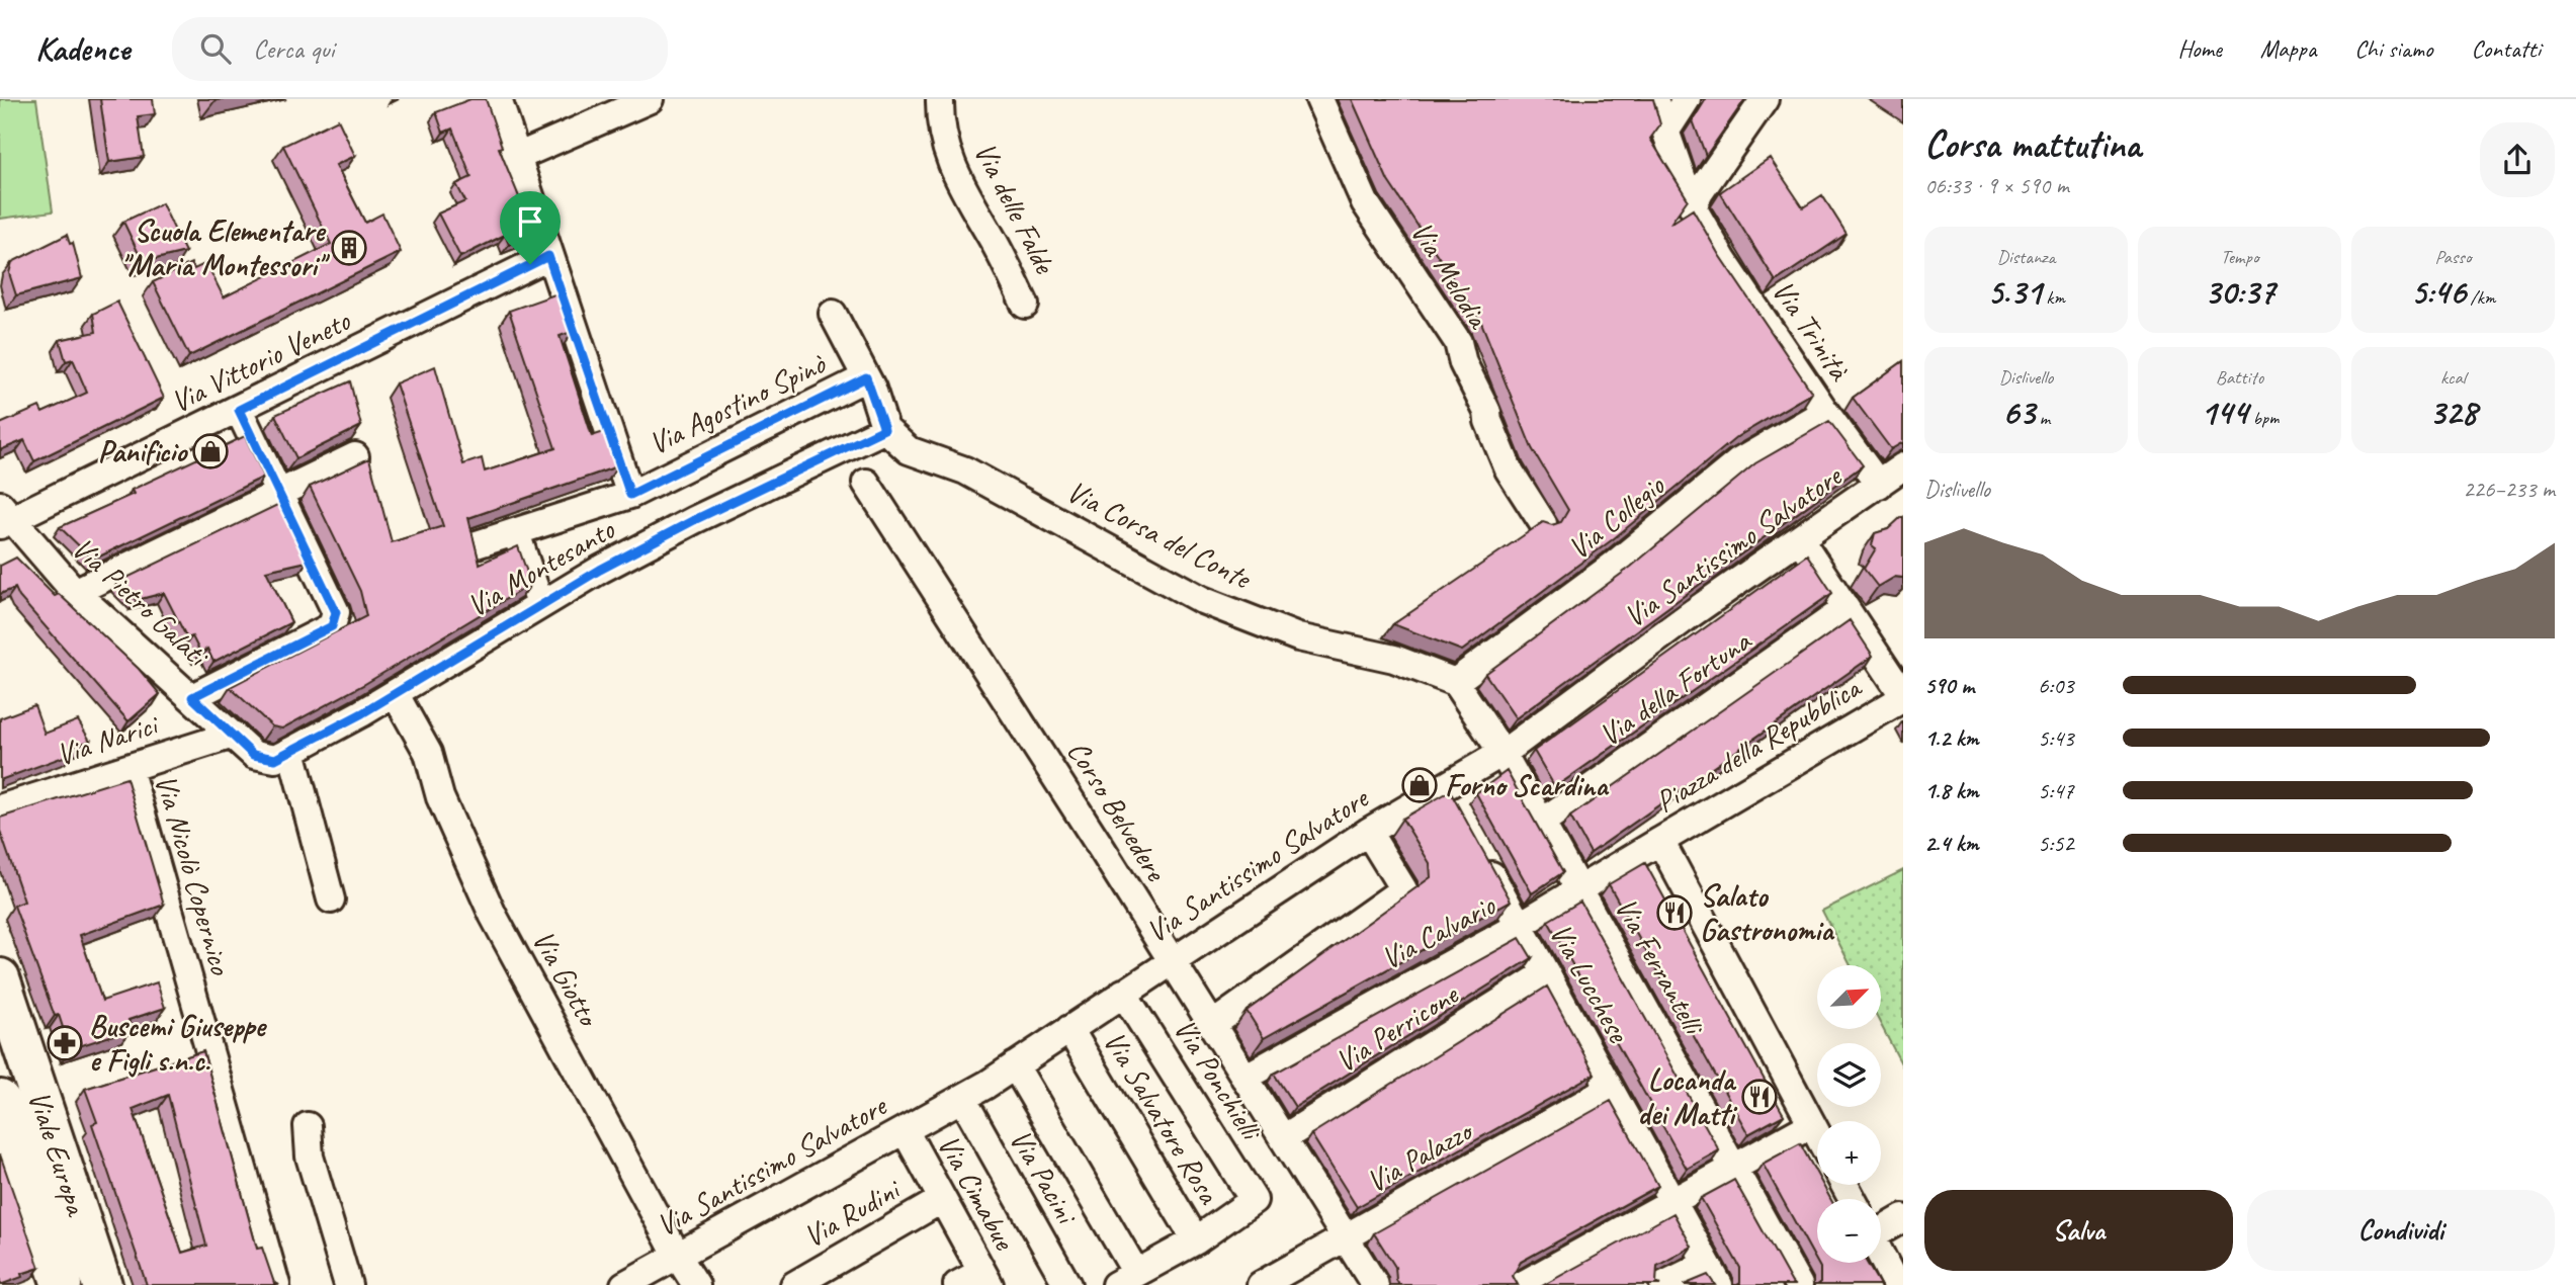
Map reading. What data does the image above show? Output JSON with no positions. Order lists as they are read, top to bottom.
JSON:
{
  "streets": {
    "street": [
      "Via delle Falde",
      "Via Melodia",
      "Via Trinità",
      "Via Vittorio Veneto",
      "Via Agostino Spinò",
      "Via Collegio",
      "Via Corsa del Conte",
      "Via Santissimo Salvatore",
      "Via Montesanto",
      "Via Pietro Galati",
      "Via della Fortuna",
      "Via Narici",
      "Piazza della Repubblica",
      "Corso Belvedere",
      "Via Nicolò Copernico",
      "Via Calvario",
      "Via Ferrantelli",
      "Via Giotto",
      "Via Lucchese",
      "Via Perricone",
      "Via Ponchielli",
      "Via Salvatore Rosa",
      "Viale Europa",
      "Via Palazzo",
      "Via Pacini",
      "Via Cimabue",
      "Via Rudini"
    ]
  },
  "crossings": [
    ["Via Trinità", "Via Collegio"],
    ["Via Trinità", "Via Santissimo Salvatore"],
    ["Via Vittorio Veneto", "Via Pietro Galati"],
    ["Via Collegio", "Via Corsa del Conte"],
    ["Via Corsa del Conte", "Via Montesanto"],
    ["Via Santissimo Salvatore", "Corso Belvedere"],
    ["Via Santissimo Salvatore", "Via Ferrantelli"],
    ["Via Santissimo Salvatore", "Via Giotto"],
    ["Via Santissimo Salvatore", "Via Ponchielli"],
    ["Via Santissimo Salvatore", "Via Salvatore Rosa"],
    ["Via Santissimo Salvatore", "Via Pacini"],
    ["Via Santissimo Salvatore", "Via Cimabue"],
    ["Via Montesanto", "Via Pietro Galati"],
    ["Via Montesanto", "Via Giotto"],
    ["Via Pietro Galati", "Via Narici"],
    ["Via della Fortuna", "Via Ferrantelli"],
    ["Via Narici", "Via Nicolò Copernico"],
    ["Piazza della Repubblica", "Via Calvario"],
    ["Corso Belvedere", "Via Calvario"],
    ["Corso Belvedere", "Via Perricone"],
    ["Corso Belvedere", "Via Palazzo"],
    ["Via Calvario", "Via Ferrantelli"],
    ["Via Calvario", "Via Lucchese"],
    ["Via Lucchese", "Via Perricone"],
    ["Via Lucchese", "Via Palazzo"],
    ["Via Ponchielli", "Via Salvatore Rosa"],
    ["Via Cimabue", "Via Rudini"]
  ],
  "places": {
    "building": ["Scuola Elementare \"Maria Montessori\""],
    "shop": ["Panificio", "Forno Scardina"],
    "restaurant": ["Salato Gastronomia", "Locanda dei Matti"],
    "pharmacy": ["Buscemi Giuseppe e Figli s.n.c."]
  },
  "north": "top right",
  "page": {
    "header": "Kadence",
    "search": "Cerca qui",
    "nav": [
      "Home",
      "Mappa",
      "Chi siamo",
      "Contatti"
    ],
    "heading": ["Corsa mattutina", "06:33 · 9 × 590 m"],
    "stats": [
      ["Distanza", "5.31 km"],
      ["Tempo", "30:37"],
      ["Passo", "5:46 /km"],
      ["Dislivello", "63 m"],
      ["Battito", "144 bpm"],
      ["kcal", "328"]
    ],
    "chart": ["Dislivello", "226–233 m"],
    "list": [
      {
        "name": "590 m",
        "note": "6:03"
      },
      {
        "name": "1.2 km",
        "note": "5:43"
      },
      {
        "name": "1.8 km",
        "note": "5:47"
      },
      {
        "name": "2.4 km",
        "note": "5:52"
      }
    ],
    "map_buttons": ["+", "−"],
    "buttons": ["Salva", "Condividi"]
  }
}
